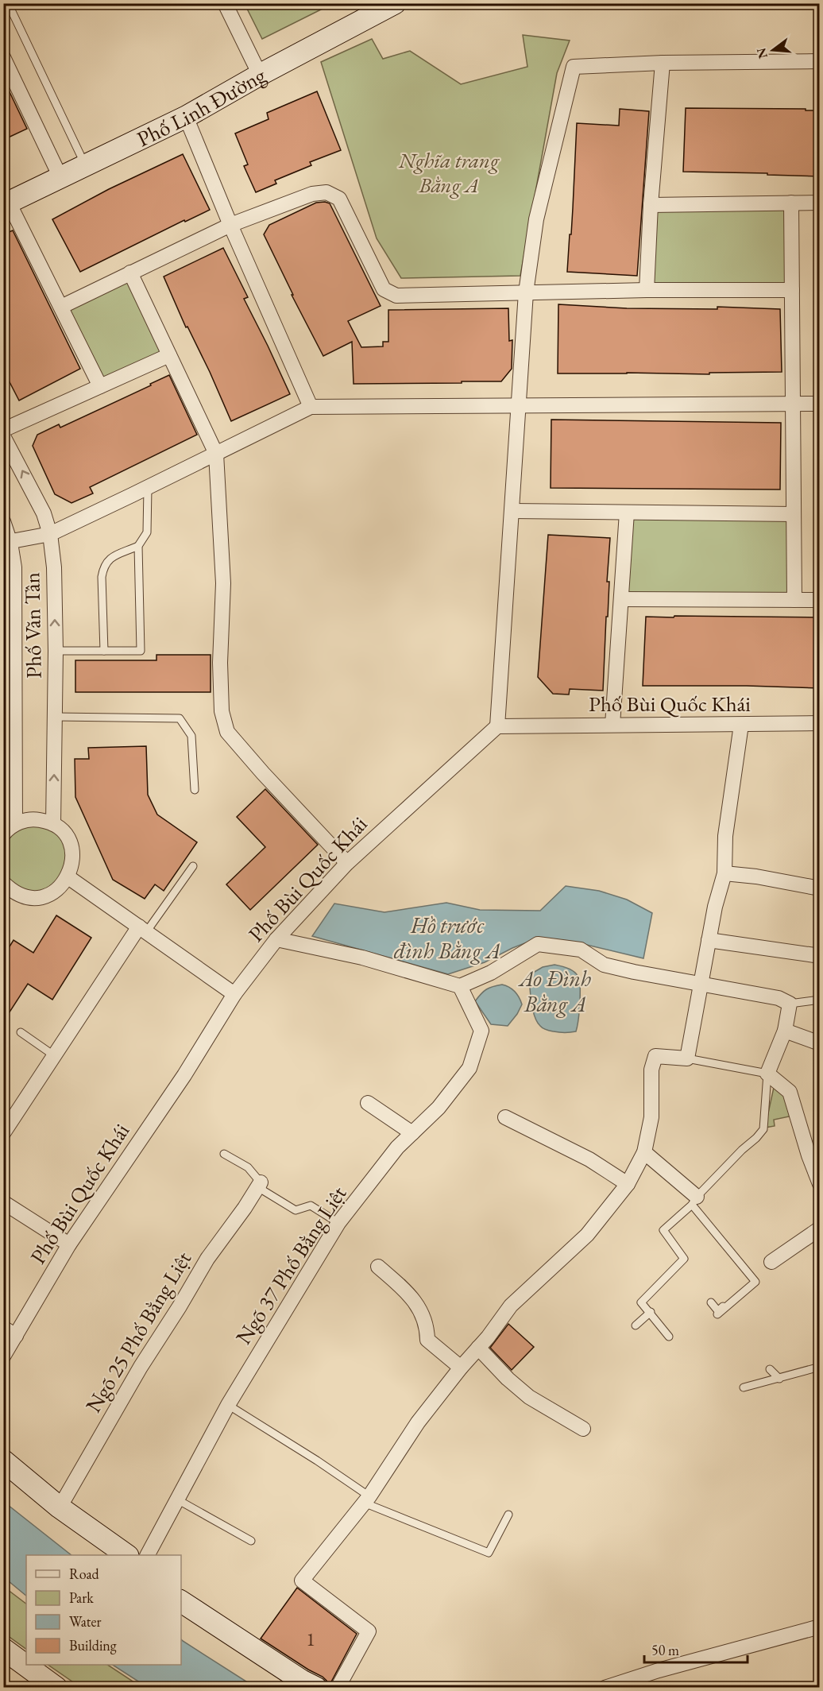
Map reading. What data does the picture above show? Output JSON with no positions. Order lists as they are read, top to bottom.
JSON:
{
  "streets": {
    "street": [
      "Phố Linh Đường",
      "Phố Văn Tân",
      "Phố Bùi Quốc Khái",
      "Ngõ 37 Phố Bằng Liệt",
      "Ngõ 25 Phố Bằng Liệt"
    ]
  },
  "water": ["Hồ trước đình Bằng A", "Ao Đình Bằng A"],
  "parks": ["Nghĩa trang Bằng A"],
  "house_numbers": ["1"],
  "legend": [
    "Road",
    "Park",
    "Water",
    "Building"
  ],
  "scale_bar": "50 m",
  "north": "left"
}
